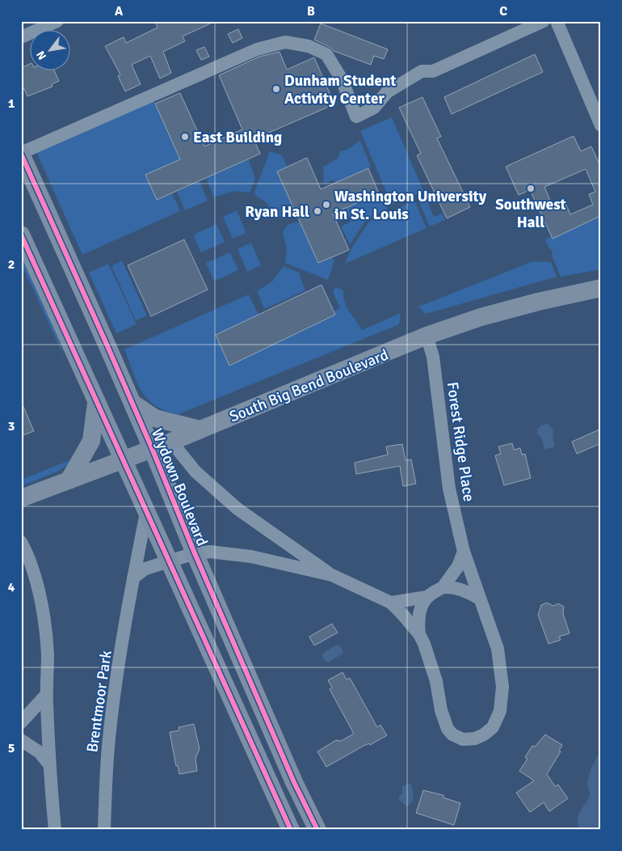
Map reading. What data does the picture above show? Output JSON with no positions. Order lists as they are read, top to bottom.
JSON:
{
  "streets": {
    "street": [
      "South Big Bend Boulevard",
      "Forest Ridge Place",
      "Wydown Boulevard",
      "Brentmoor Park"
    ]
  },
  "crossings": [
    ["South Big Bend Boulevard", "Forest Ridge Place"],
    ["South Big Bend Boulevard", "Wydown Boulevard"],
    ["Forest Ridge Place", "Wydown Boulevard"]
  ],
  "places": [
    "Dunham Student Activity Center",
    "East Building",
    "Southwest Hall",
    "Washington University in St. Louis",
    "Ryan Hall"
  ],
  "north": "bottom left",
  "grid": {
    "columns": ["A", "B", "C"],
    "rows": [
      "1",
      "2",
      "3",
      "4",
      "5"
    ]
  }
}
